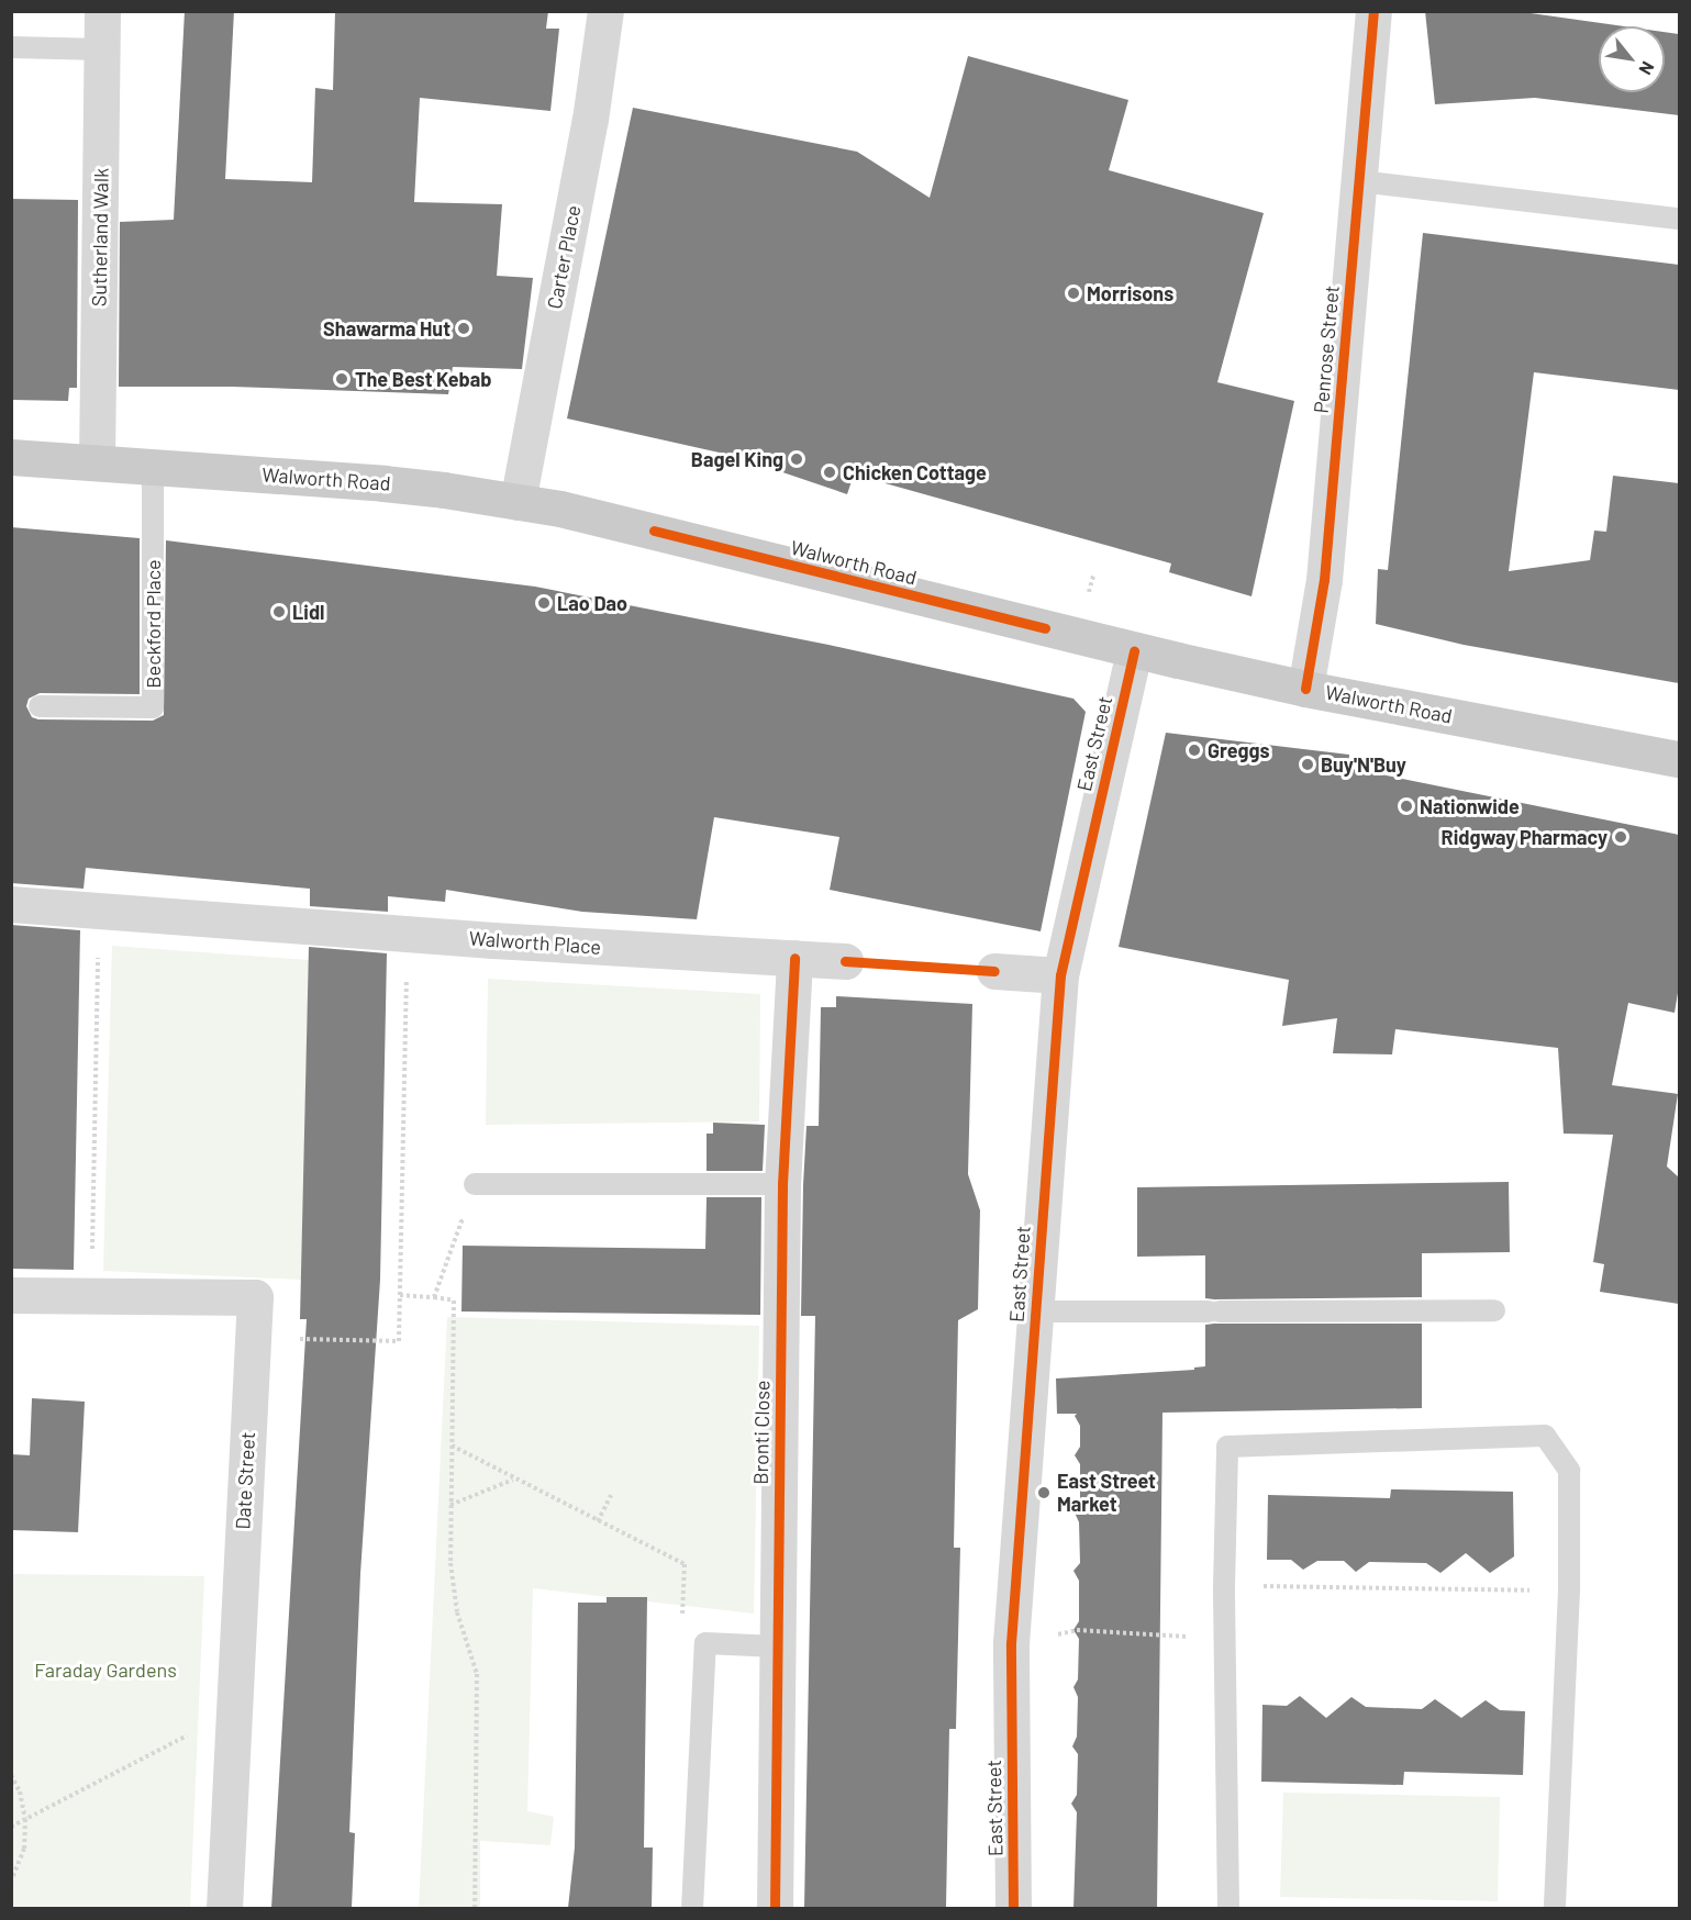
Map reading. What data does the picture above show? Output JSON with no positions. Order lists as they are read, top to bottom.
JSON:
{
  "streets": {
    "main road": ["Walworth Road"],
    "street": [
      "Sutherland Walk",
      "Carter Place",
      "Penrose Street",
      "East Street",
      "Walworth Place",
      "Bronti Close",
      "Date Street"
    ],
    "lane": ["Beckford Place"]
  },
  "crossings": [
    ["Sutherland Walk", "Walworth Road"],
    ["Carter Place", "Walworth Road"],
    ["Penrose Street", "Walworth Road"],
    ["Walworth Road", "Beckford Place"],
    ["Walworth Road", "East Street"],
    ["Walworth Place", "Bronti Close"]
  ],
  "parks": ["Faraday Gardens"],
  "places": [
    "Morrisons",
    "Shawarma Hut",
    "The Best Kebab",
    "Bagel King",
    "Chicken Cottage",
    "Lao Dao",
    "Lidl",
    "Greggs",
    "Buy'N'Buy",
    "Nationwide",
    "Ridgway Pharmacy",
    "East Street Market"
  ],
  "north": "bottom right"
}
